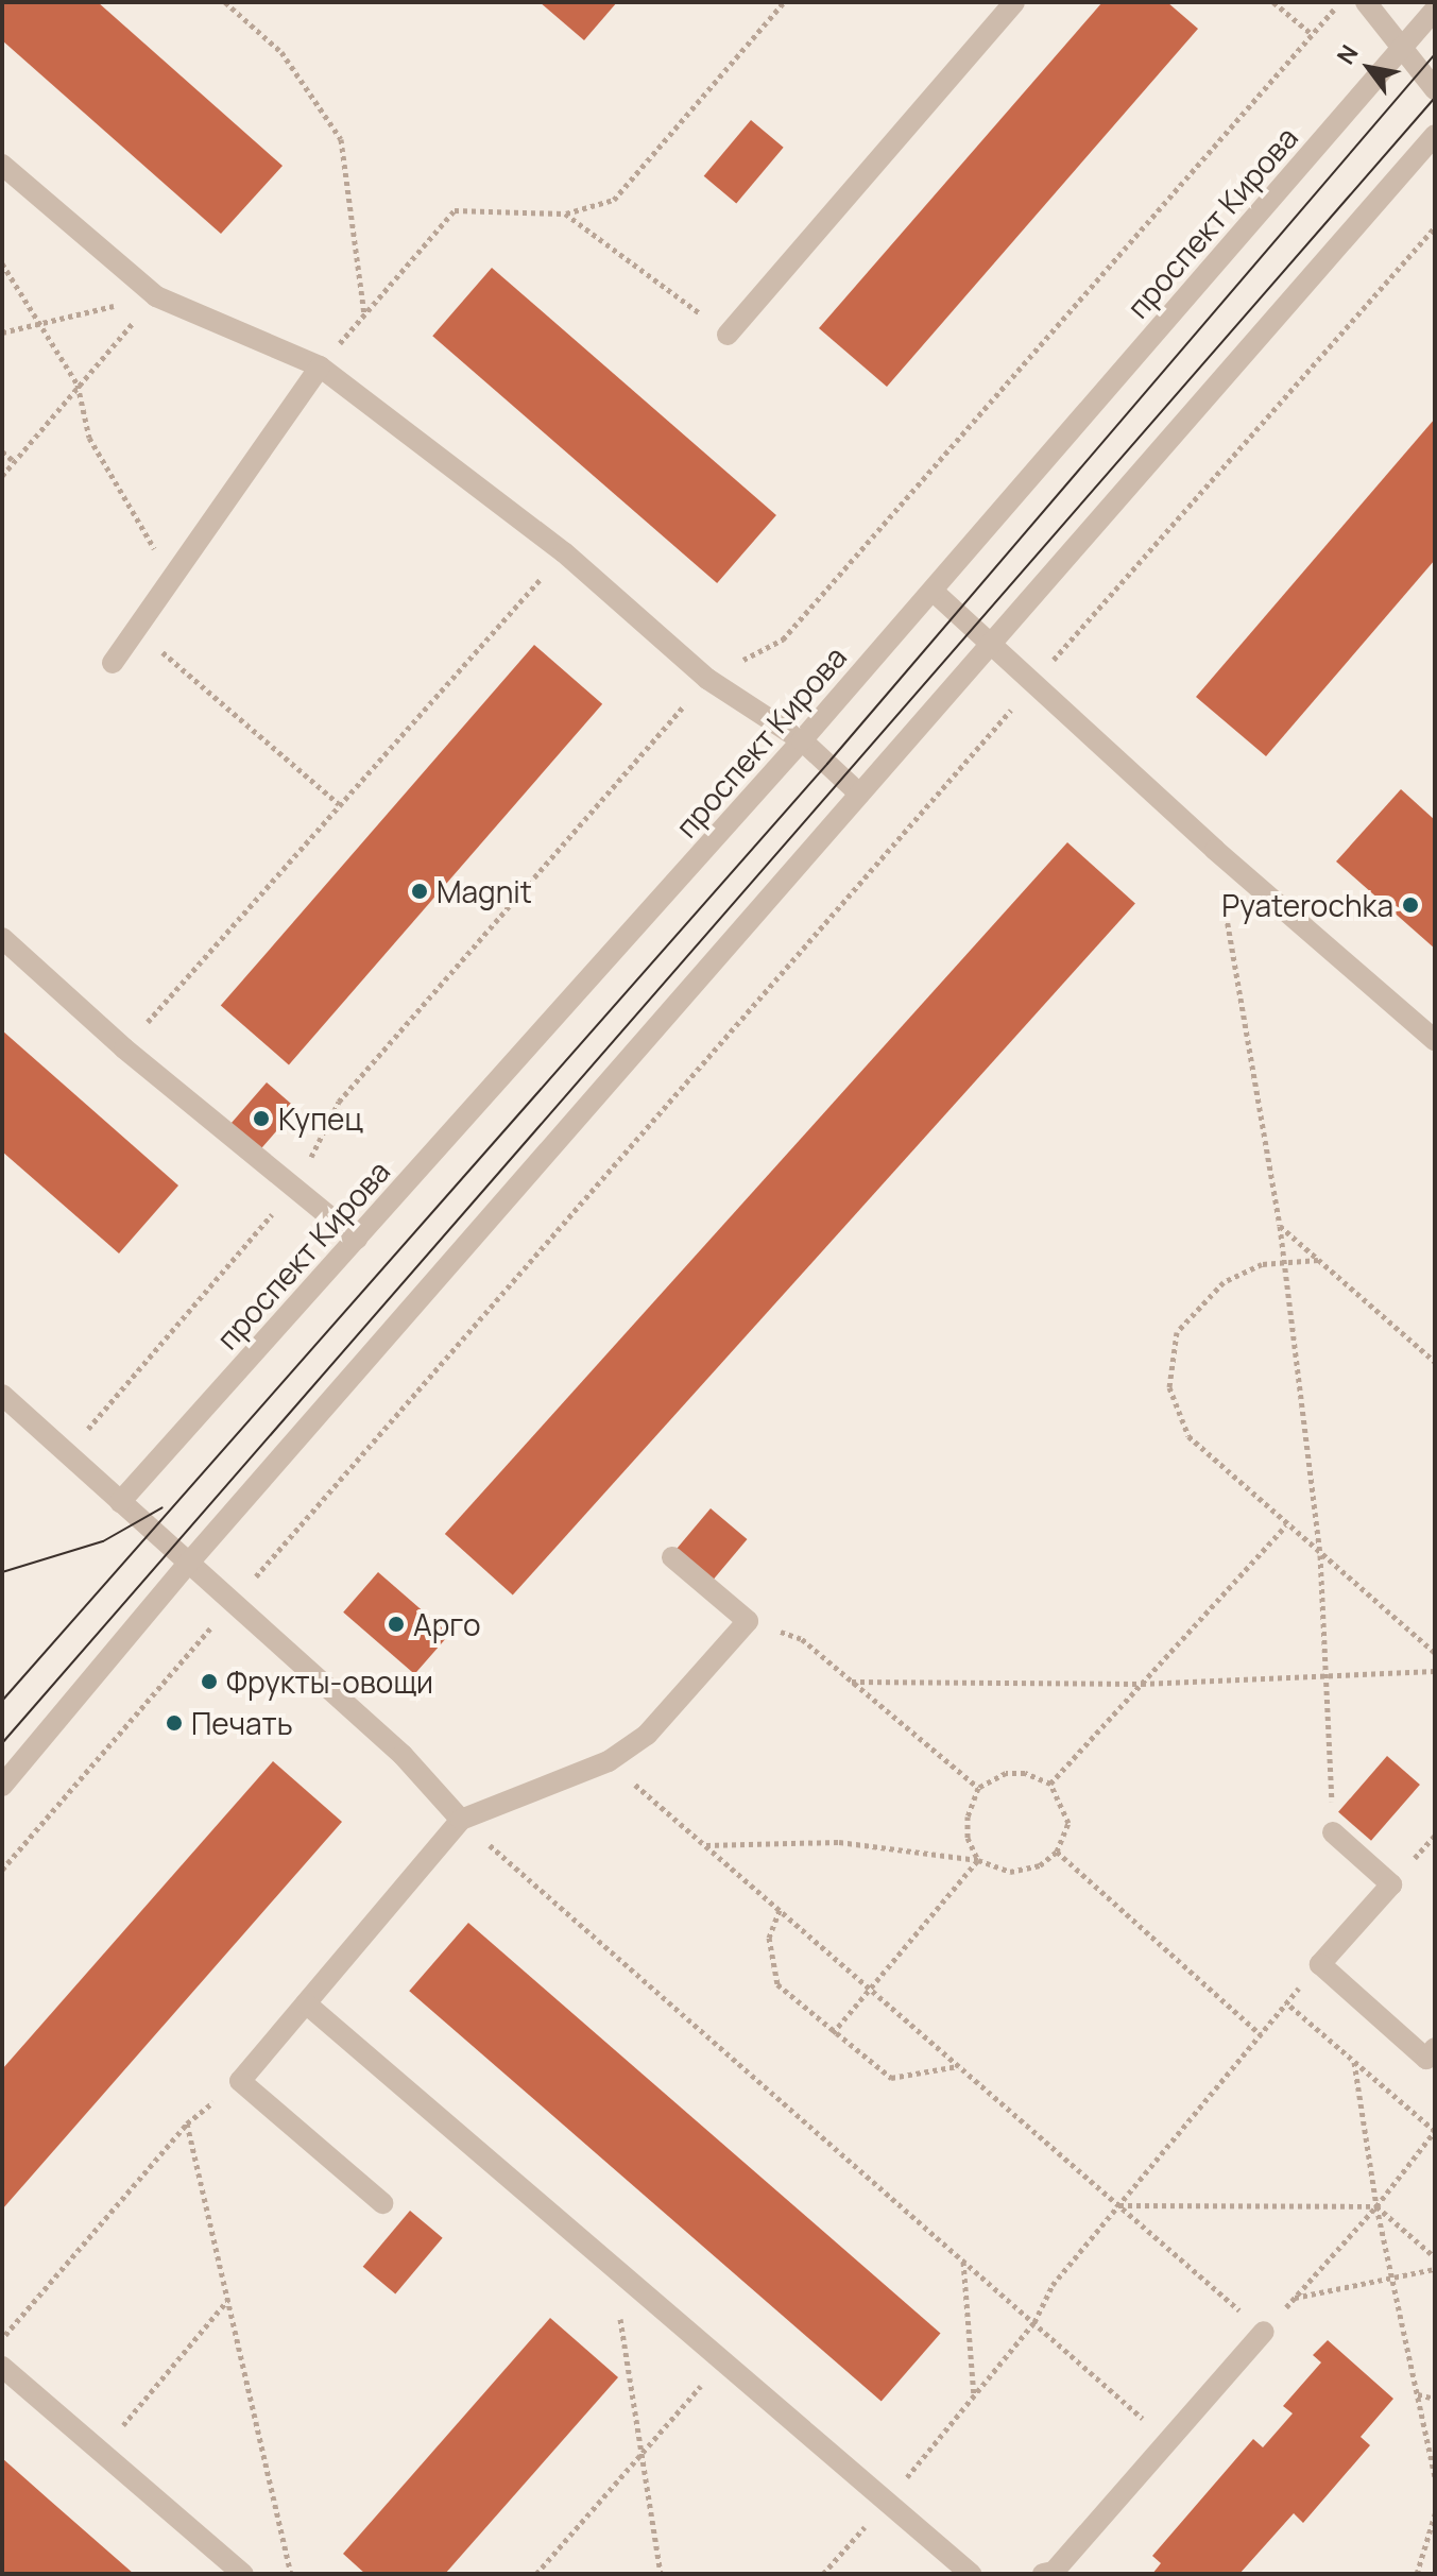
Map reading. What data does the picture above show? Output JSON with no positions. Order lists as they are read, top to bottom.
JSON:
{
  "streets": {
    "street": ["проспект Кирова"]
  },
  "places": [
    "Magnit",
    "Pyaterochka",
    "Купец",
    "Арго",
    "Фрукты-овощи",
    "Печать"
  ],
  "north": "top left"
}
